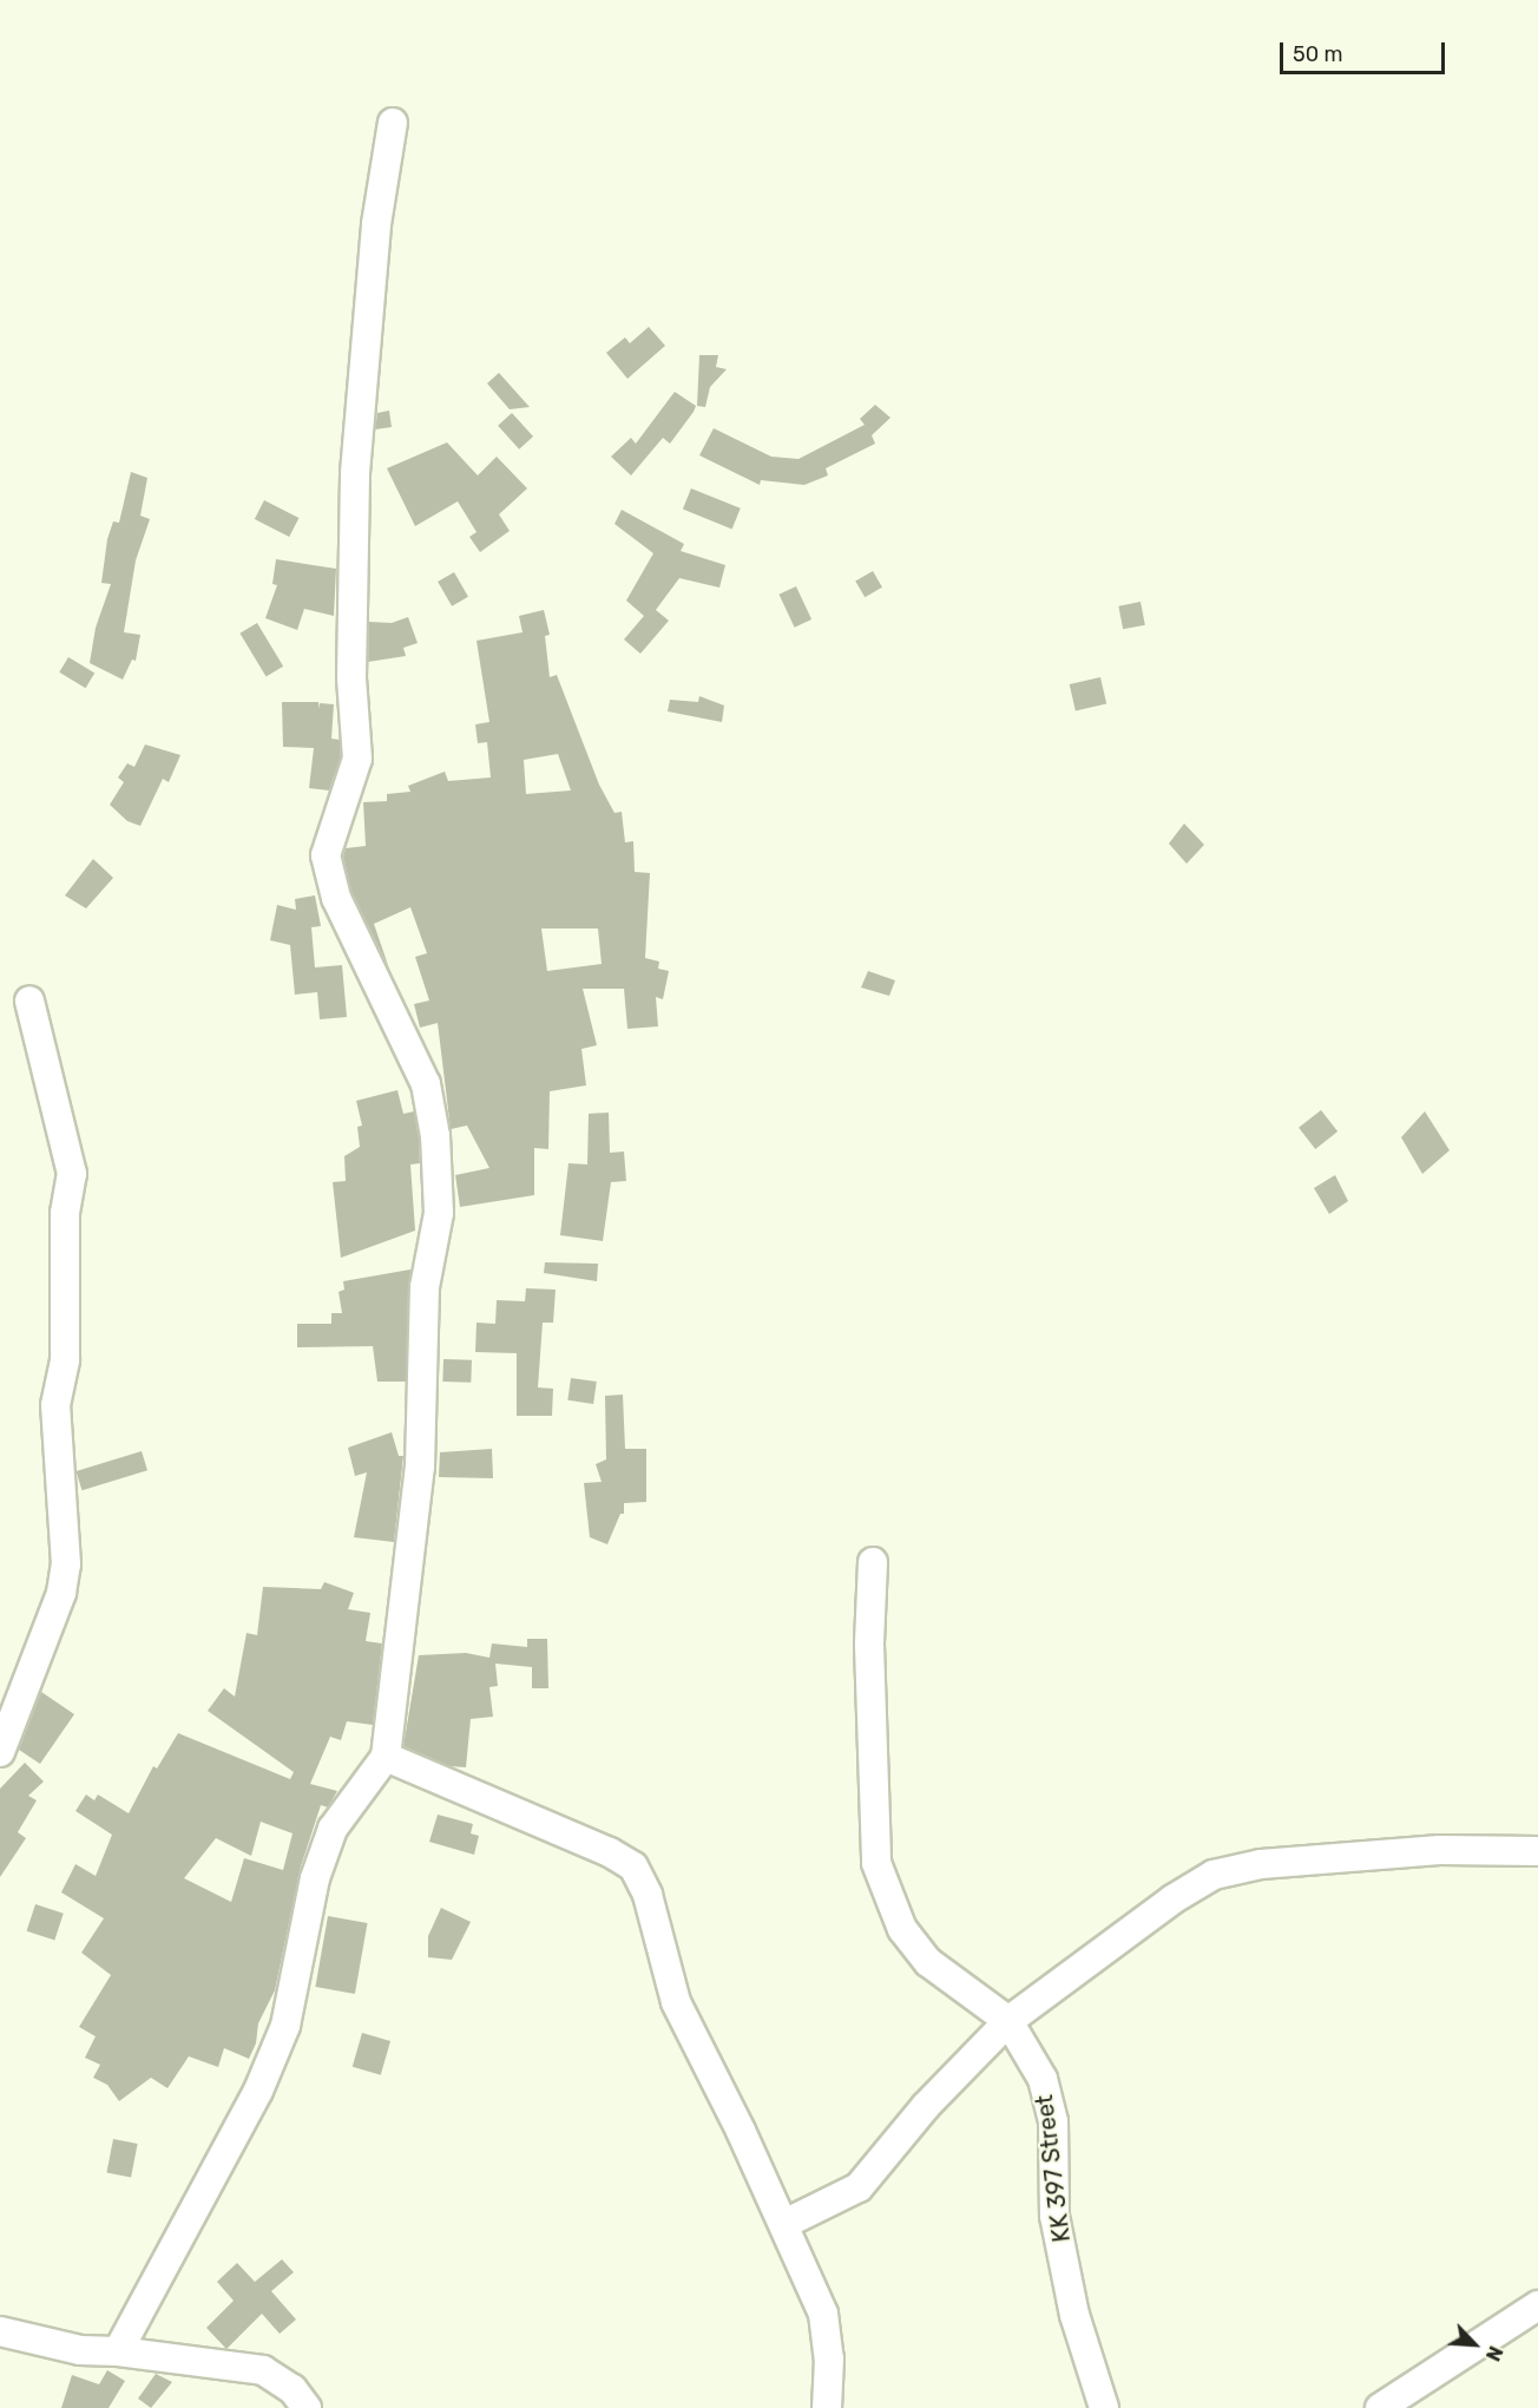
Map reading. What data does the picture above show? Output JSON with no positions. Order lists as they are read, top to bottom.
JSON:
{
  "streets": {
    "street": ["KK 397 Street"]
  },
  "scale_bar": "50 m",
  "north": "bottom right"
}
